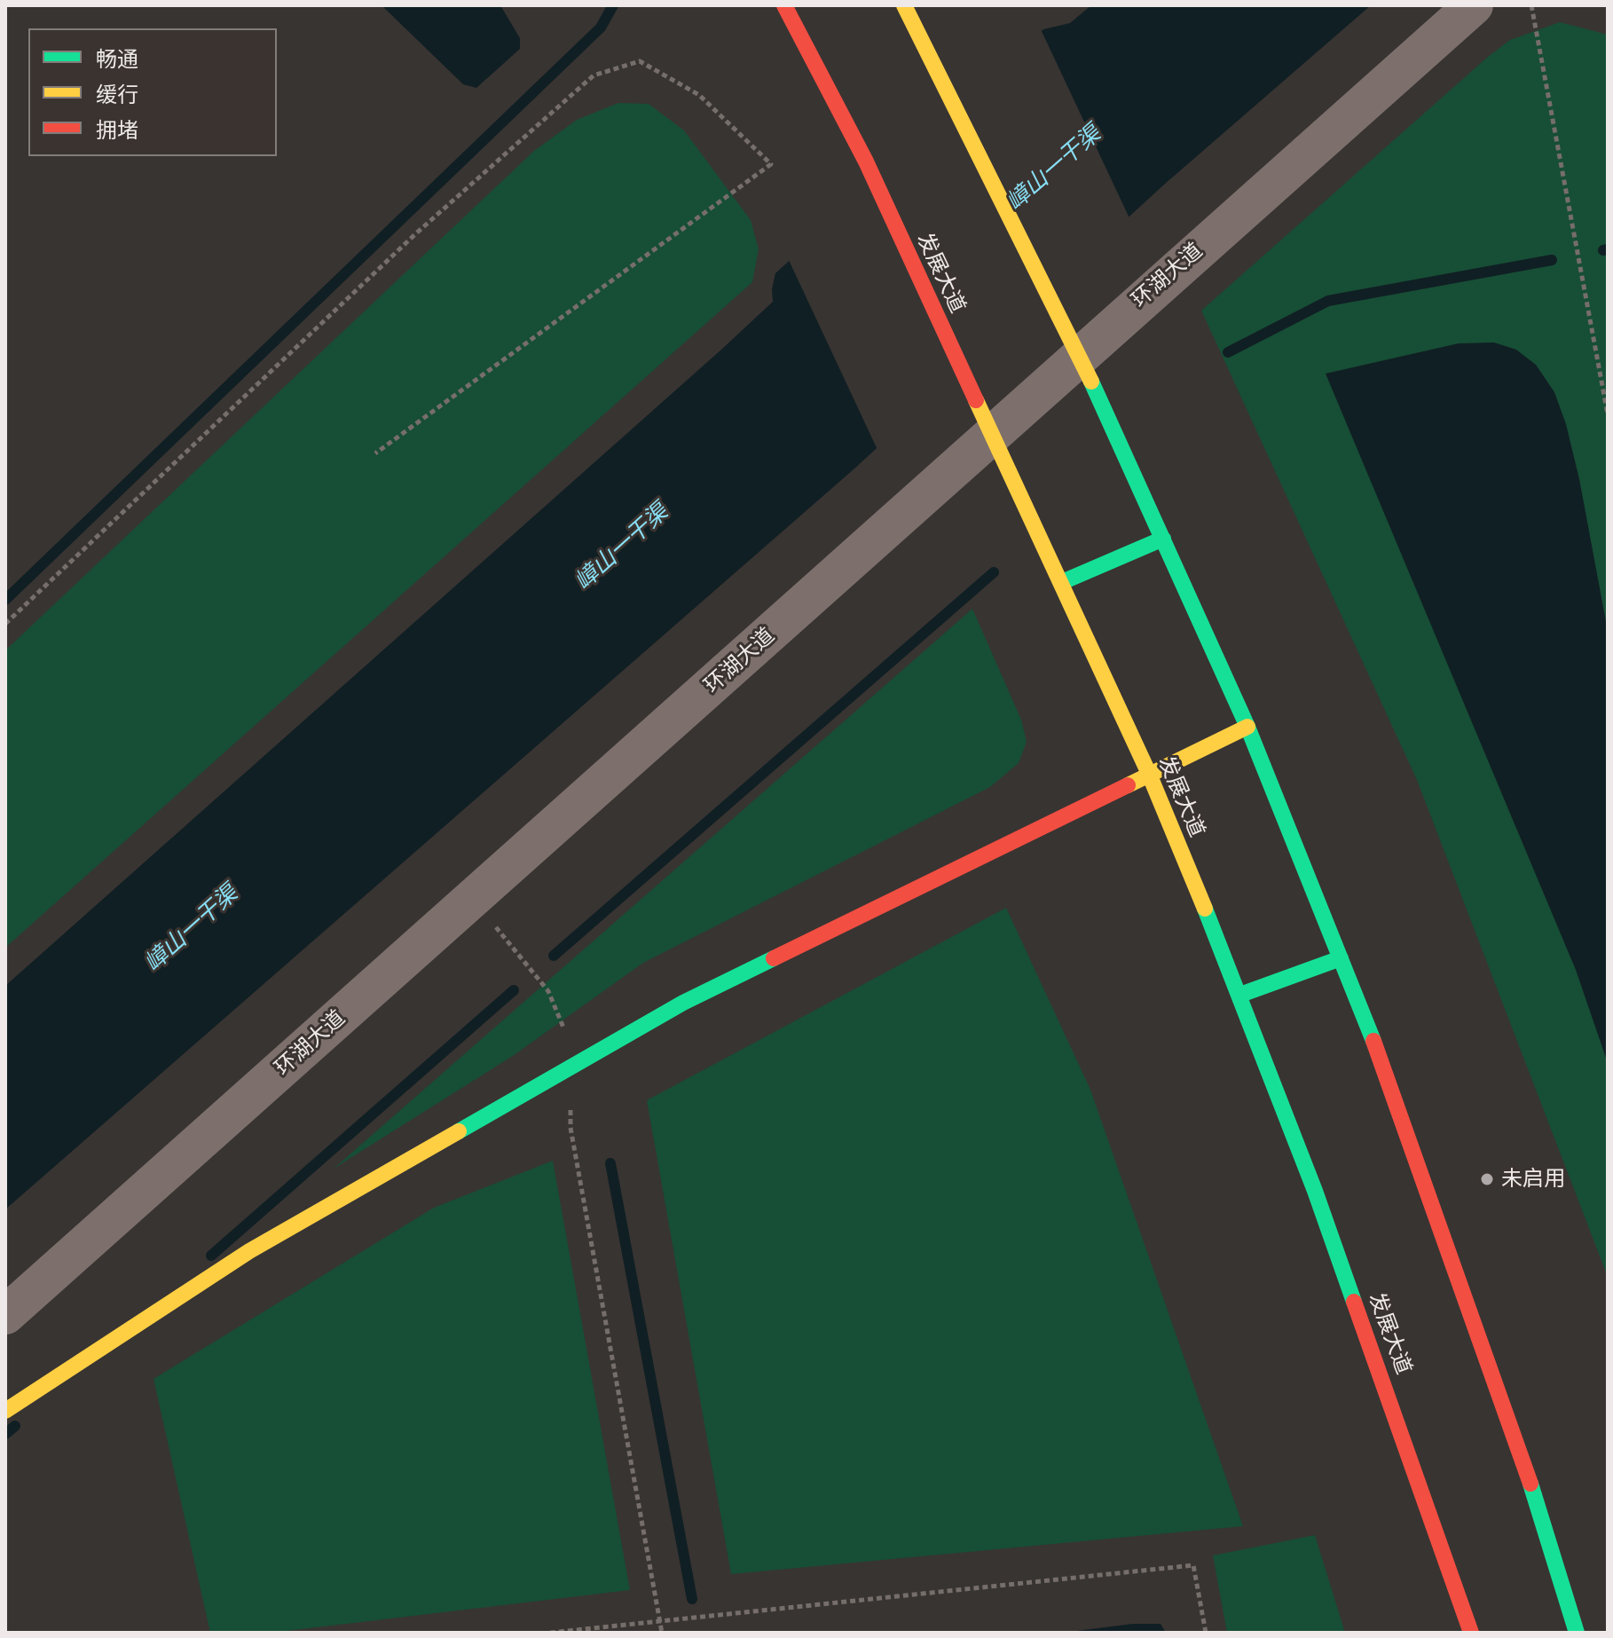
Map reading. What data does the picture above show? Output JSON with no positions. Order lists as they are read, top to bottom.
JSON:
{
  "streets": {
    "main road": ["发展大道"],
    "street": ["环湖大道"]
  },
  "crossings": [
    ["发展大道", "环湖大道"]
  ],
  "water": ["嶂山一干渠"],
  "places": ["未启用"],
  "legend": ["畅通", "缓行", "拥堵"]
}
